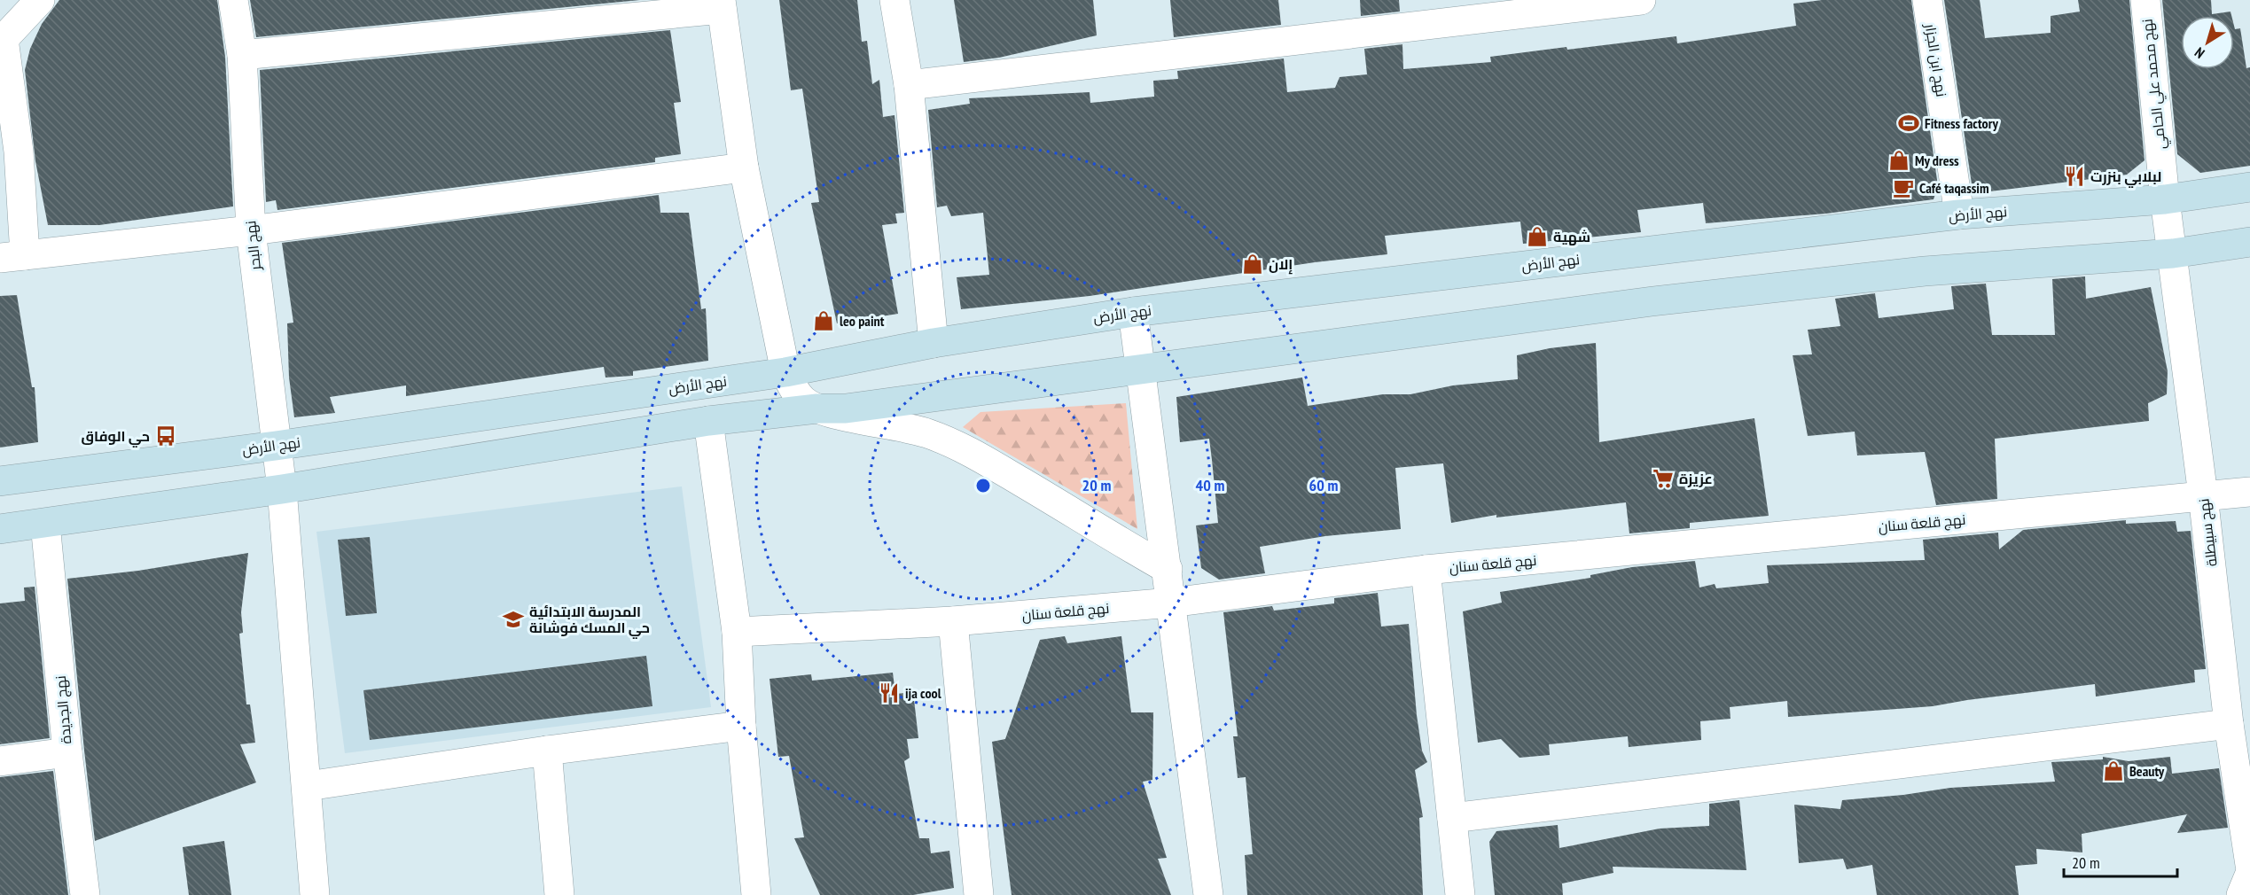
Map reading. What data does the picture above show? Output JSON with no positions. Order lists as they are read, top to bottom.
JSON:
{
  "streets": {
    "street": [
      "نهج ابن الجزار",
      "نهج محمد علي الحامي",
      "نهج الأرض",
      "نهج البحر",
      "نهج قلعة سنان",
      "نهج سبيطلة",
      "نهج الجديدة"
    ]
  },
  "crossings": [
    ["نهج ابن الجزار", "نهج الأرض"],
    ["نهج محمد علي الحامي", "نهج الأرض"],
    ["نهج محمد علي الحامي", "نهج سبيطلة"],
    ["نهج الأرض", "نهج البحر"],
    ["نهج الأرض", "نهج سبيطلة"],
    ["نهج قلعة سنان", "نهج سبيطلة"]
  ],
  "places": {
    "sports": ["Fitness factory"],
    "shop": [
      "My dress",
      "شهية",
      "إلان",
      "leo paint",
      "Beauty"
    ],
    "restaurant": ["لبلابي بنزرت", "ija cool"],
    "cafe": ["Café taqassim"],
    "bus stop": ["حي الوفاق"],
    "supermarket": ["عزيزة"],
    "school or university": ["المدرسة الابتدائية حي المسك فوشانة"]
  },
  "scale_bar": "20 m",
  "north": "bottom left",
  "rings": ["20 m", "40 m", "60 m"]
}
